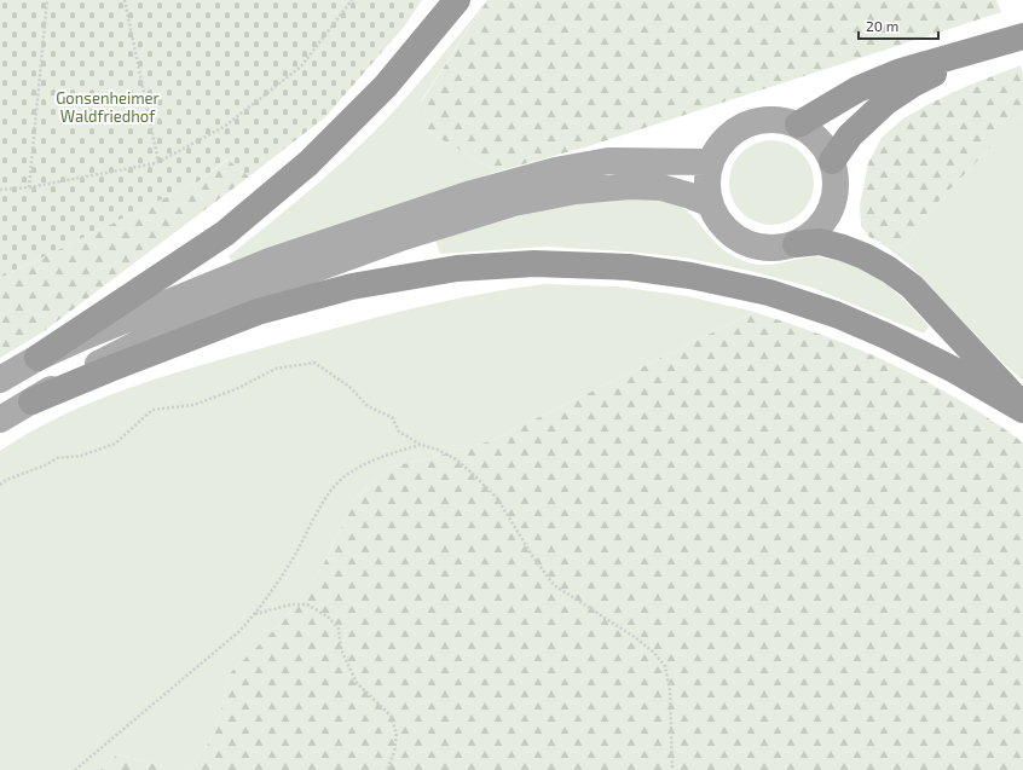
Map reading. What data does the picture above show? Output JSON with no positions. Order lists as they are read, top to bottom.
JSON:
{
  "parks": ["Gonsenheimer Waldfriedhof"],
  "scale_bar": "20 m"
}
